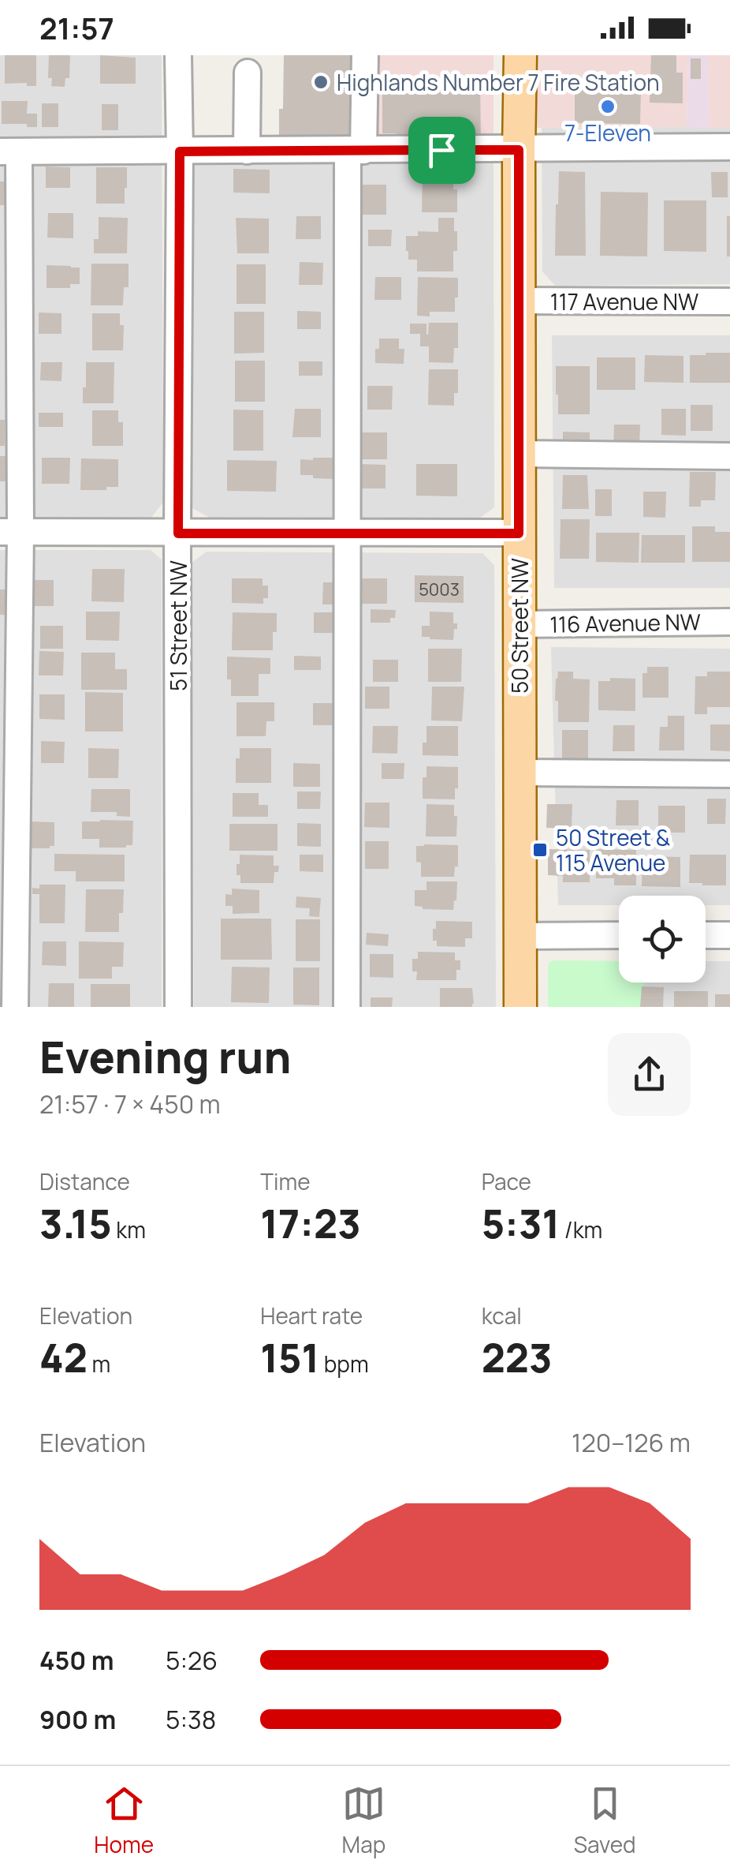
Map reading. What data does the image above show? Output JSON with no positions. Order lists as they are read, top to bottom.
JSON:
{
  "streets": {
    "main road": ["50 Street NW"],
    "street": ["117 Avenue NW", "116 Avenue NW", "51 Street NW"]
  },
  "crossings": [
    ["117 Avenue NW", "50 Street NW"],
    ["116 Avenue NW", "50 Street NW"]
  ],
  "places": {
    "other": ["Highlands Number 7 Fire Station", "7-Eleven"],
    "transit": ["50 Street & 115 Avenue"]
  },
  "house_numbers": ["5003"],
  "page": {
    "status": "21:57",
    "heading": ["Evening run", "21:57 · 7 × 450 m"],
    "stats": [
      ["Distance", "3.15 km"],
      ["Time", "17:23"],
      ["Pace", "5:31 /km"],
      ["Elevation", "42 m"],
      ["Heart rate", "151 bpm"],
      ["kcal", "223"]
    ],
    "chart": ["Elevation", "120–126 m"],
    "list": [
      {
        "name": "450 m",
        "note": "5:26"
      },
      {
        "name": "900 m",
        "note": "5:38"
      }
    ],
    "tabs": ["Home", "Map", "Saved"]
  }
}
